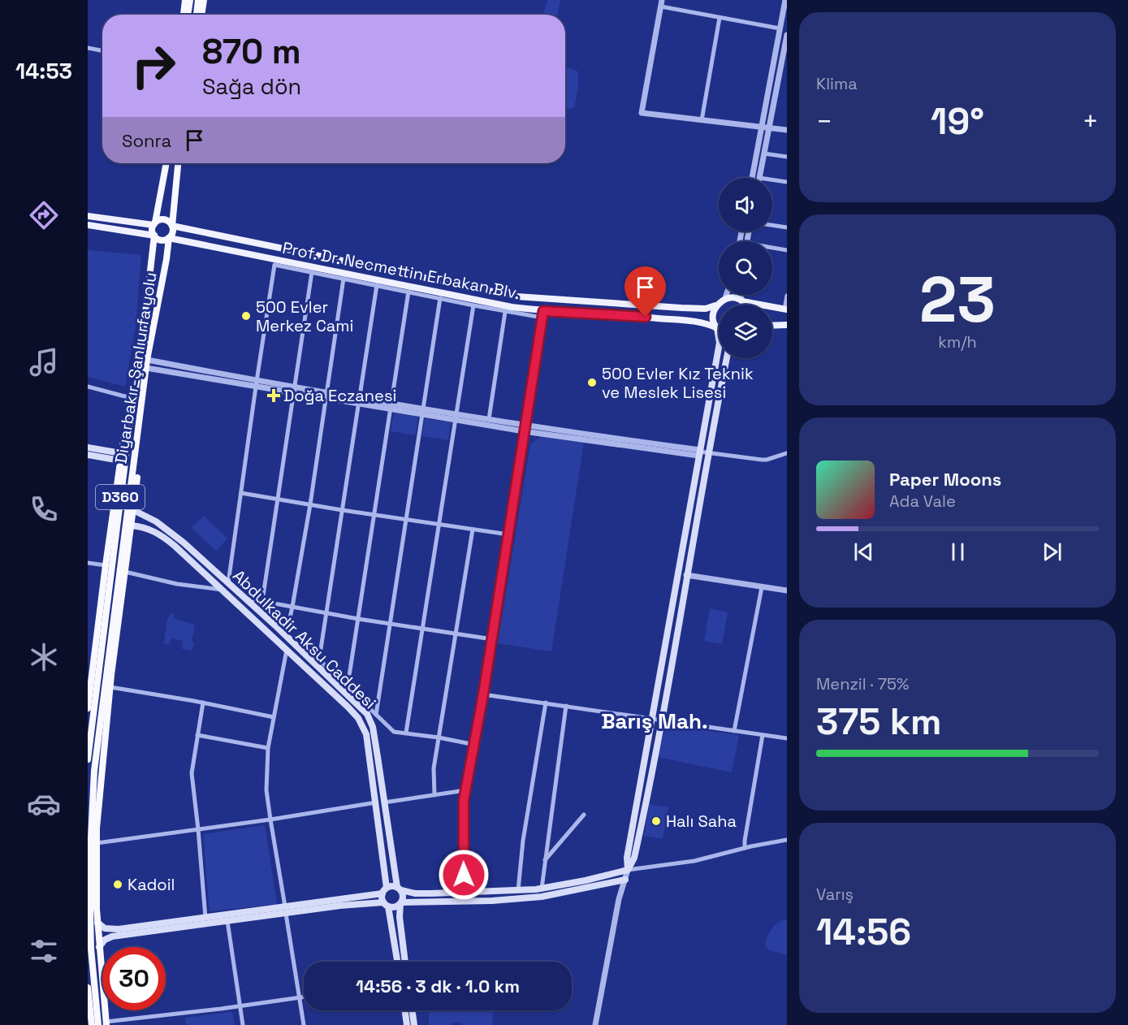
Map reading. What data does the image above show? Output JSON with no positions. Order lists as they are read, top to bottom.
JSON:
{
  "streets": {
    "highway": ["Diyarbakır-Şanlıurfa yolu", "D360"],
    "main road": ["Prof. Dr. Necmettin Erbakan Blv.", "Abdulkadir Aksu Caddesi"]
  },
  "crossings": [
    ["Prof. Dr. Necmettin Erbakan Blv.", "Diyarbakır-Şanlıurfa yolu"],
    ["Prof. Dr. Necmettin Erbakan Blv.", "D360"],
    ["Diyarbakır-Şanlıurfa yolu", "D360"]
  ],
  "districts": ["Barış Mah."],
  "places": {
    "other": [
      "500 Evler Merkez Cami",
      "500 Evler Kız Teknik ve Meslek Lisesi",
      "Halı Saha",
      "Kadoil"
    ],
    "health": ["Doğa Eczanesi"]
  },
  "page": {
    "tabs": "14:53",
    "tile": [
      "Klima",
      ["23", "km/h"],
      ["Menzil · 75%", "375 km"],
      ["Varış", "14:56"]
    ],
    "turn": ["870 m", "Sağa dön"],
    "heat": ["−", "19°", "+"],
    "then": "Sonra",
    "song": ["Paper Moons", "Ada Vale"],
    "limit": "30",
    "trip": "14:56 · 3 dk · 1.0 km"
  }
}
